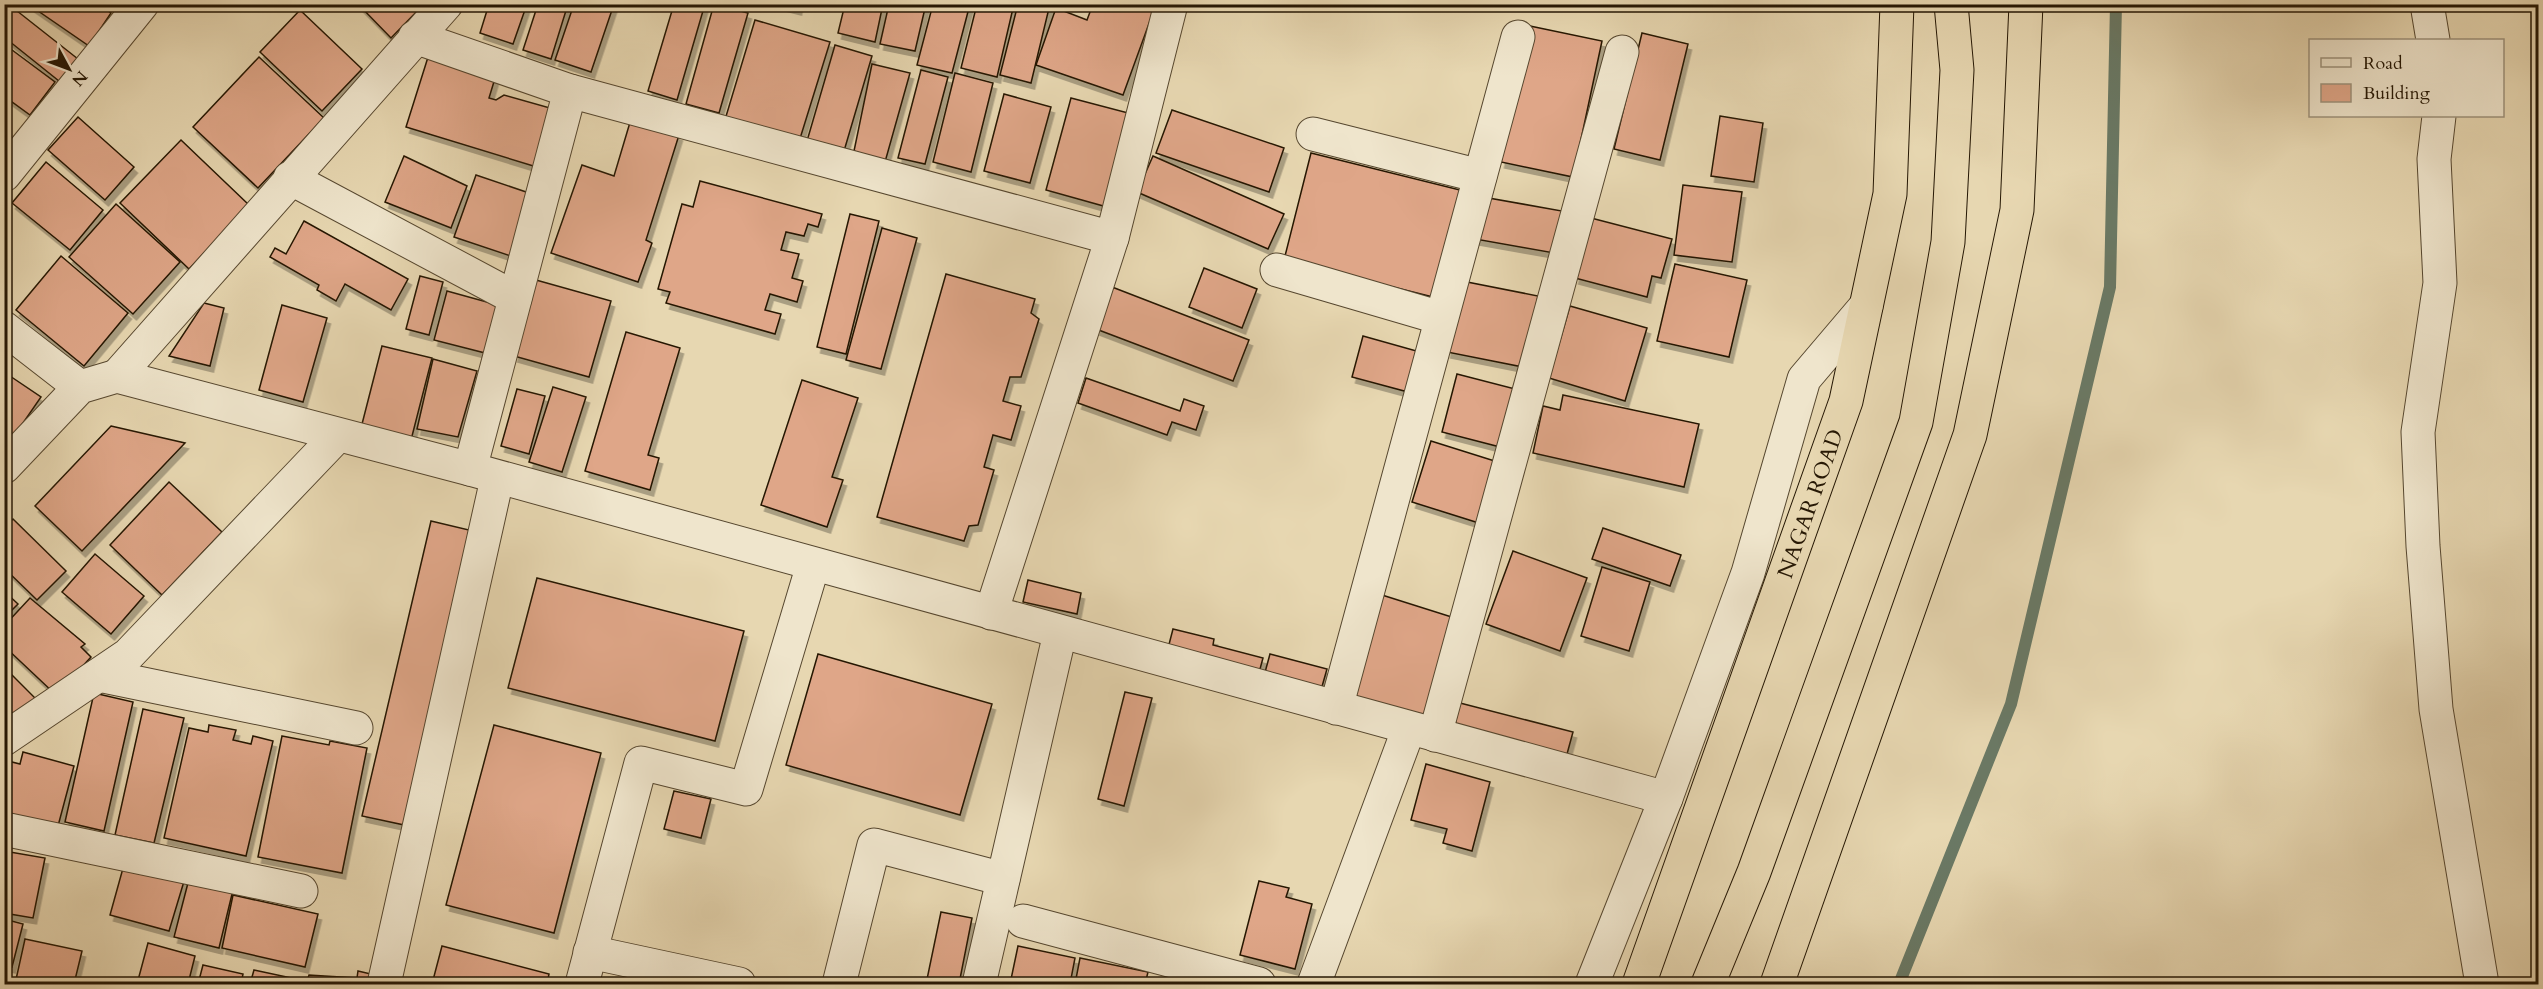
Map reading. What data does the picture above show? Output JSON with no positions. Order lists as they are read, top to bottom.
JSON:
{
  "streets": {
    "highway": ["NAGAR ROAD"]
  },
  "legend": ["Road", "Building"],
  "north": "bottom right"
}
